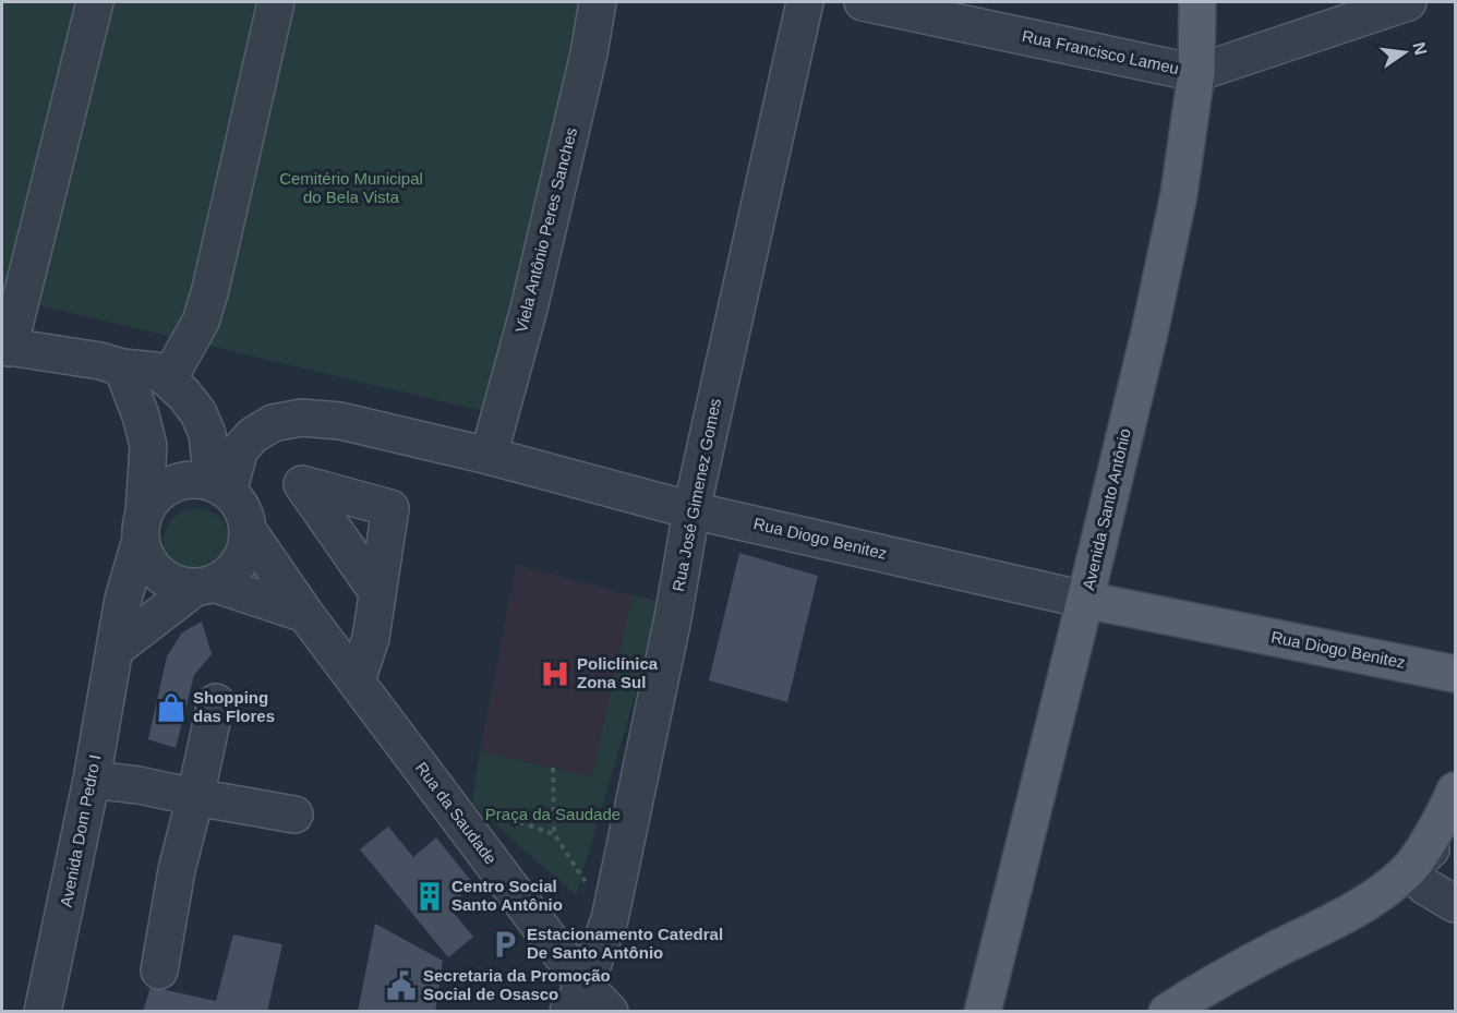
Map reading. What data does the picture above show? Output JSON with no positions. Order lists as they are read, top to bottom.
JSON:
{
  "streets": {
    "main road": ["Avenida Santo Antônio", "Rua Diogo Benitez"],
    "street": [
      "Rua Francisco Lameu",
      "Viela Antônio Peres Sanches",
      "Rua José Gimenez Gomes",
      "Rua da Saudade",
      "Avenida Dom Pedro I"
    ]
  },
  "crossings": [
    ["Rua Francisco Lameu", "Avenida Santo Antônio"],
    ["Viela Antônio Peres Sanches", "Rua Diogo Benitez"],
    ["Rua José Gimenez Gomes", "Rua Diogo Benitez"],
    ["Rua José Gimenez Gomes", "Rua da Saudade"],
    ["Avenida Santo Antônio", "Rua Diogo Benitez"],
    ["Rua Diogo Benitez", "Rua da Saudade"],
    ["Rua Diogo Benitez", "Avenida Dom Pedro I"],
    ["Rua da Saudade", "Avenida Dom Pedro I"]
  ],
  "parks": ["Cemitério Municipal do Bela Vista", "Praça da Saudade"],
  "places": {
    "hospital": ["Policlínica Zona Sul"],
    "shop": ["Shopping das Flores"],
    "building": ["Centro Social Santo Antônio"],
    "parking": ["Estacionamento Catedral De Santo Antônio"],
    "public building": ["Secretaria da Promoção Social de Osasco"]
  },
  "north": "right"
}
